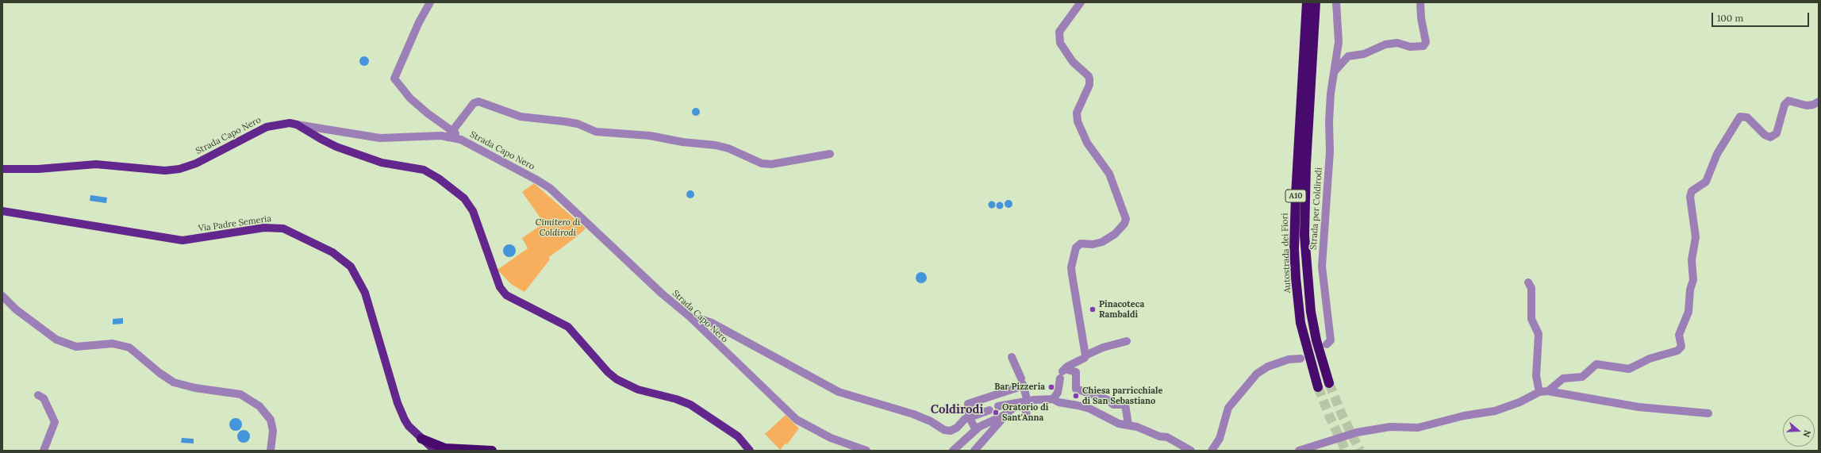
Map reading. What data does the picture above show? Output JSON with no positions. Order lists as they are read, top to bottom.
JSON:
{
  "streets": {
    "highway": ["A10", "Autostrada dei Fiori"],
    "main road": ["Strada Capo Nero", "Via Padre Semeria"],
    "street": ["Strada per Coldirodi"]
  },
  "districts": ["Coldirodi"],
  "parks": ["Cimitero di Coldirodi"],
  "places": [
    "Pinacoteca Rambaldi",
    "Bar Pizzeria",
    "Chiesa parricchiale di San Sebastiano",
    "Oratorio di Sant'Anna"
  ],
  "scale_bar": "100 m",
  "north": "right"
}
